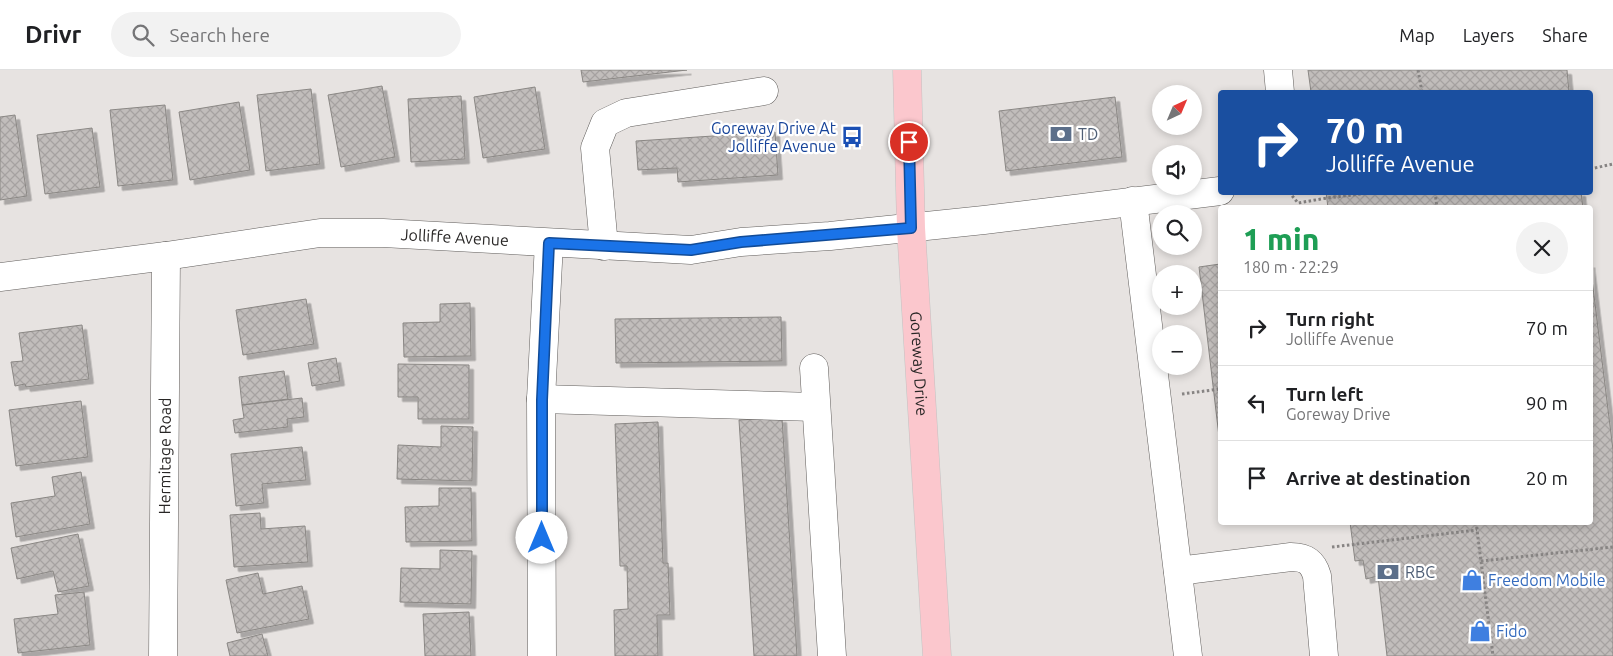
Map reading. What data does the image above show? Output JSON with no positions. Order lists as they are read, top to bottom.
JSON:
{
  "streets": {
    "main road": ["Goreway Drive"],
    "street": ["Jolliffe Avenue", "Hermitage Road"]
  },
  "crossings": [
    ["Jolliffe Avenue", "Goreway Drive"],
    ["Jolliffe Avenue", "Hermitage Road"]
  ],
  "places": {
    "bank": ["TD", "RBC"],
    "bus stop": ["Goreway Drive At Jolliffe Avenue"],
    "shop": ["Freedom Mobile", "Fido"]
  },
  "north": "top right",
  "page": {
    "header": "Drivr",
    "search": "Search here",
    "nav": ["Map", "Layers", "Share"],
    "map_buttons": ["+", "−"],
    "turn": ["70 m", "Jolliffe Avenue"],
    "heading": ["1 min", "180 m · 22:29"],
    "list": [
      {
        "name": "Turn right",
        "note": "Jolliffe Avenue",
        "value": "70 m"
      },
      {
        "name": "Turn left",
        "note": "Goreway Drive",
        "value": "90 m"
      },
      {
        "name": "Arrive at destination",
        "value": "20 m"
      }
    ]
  }
}
